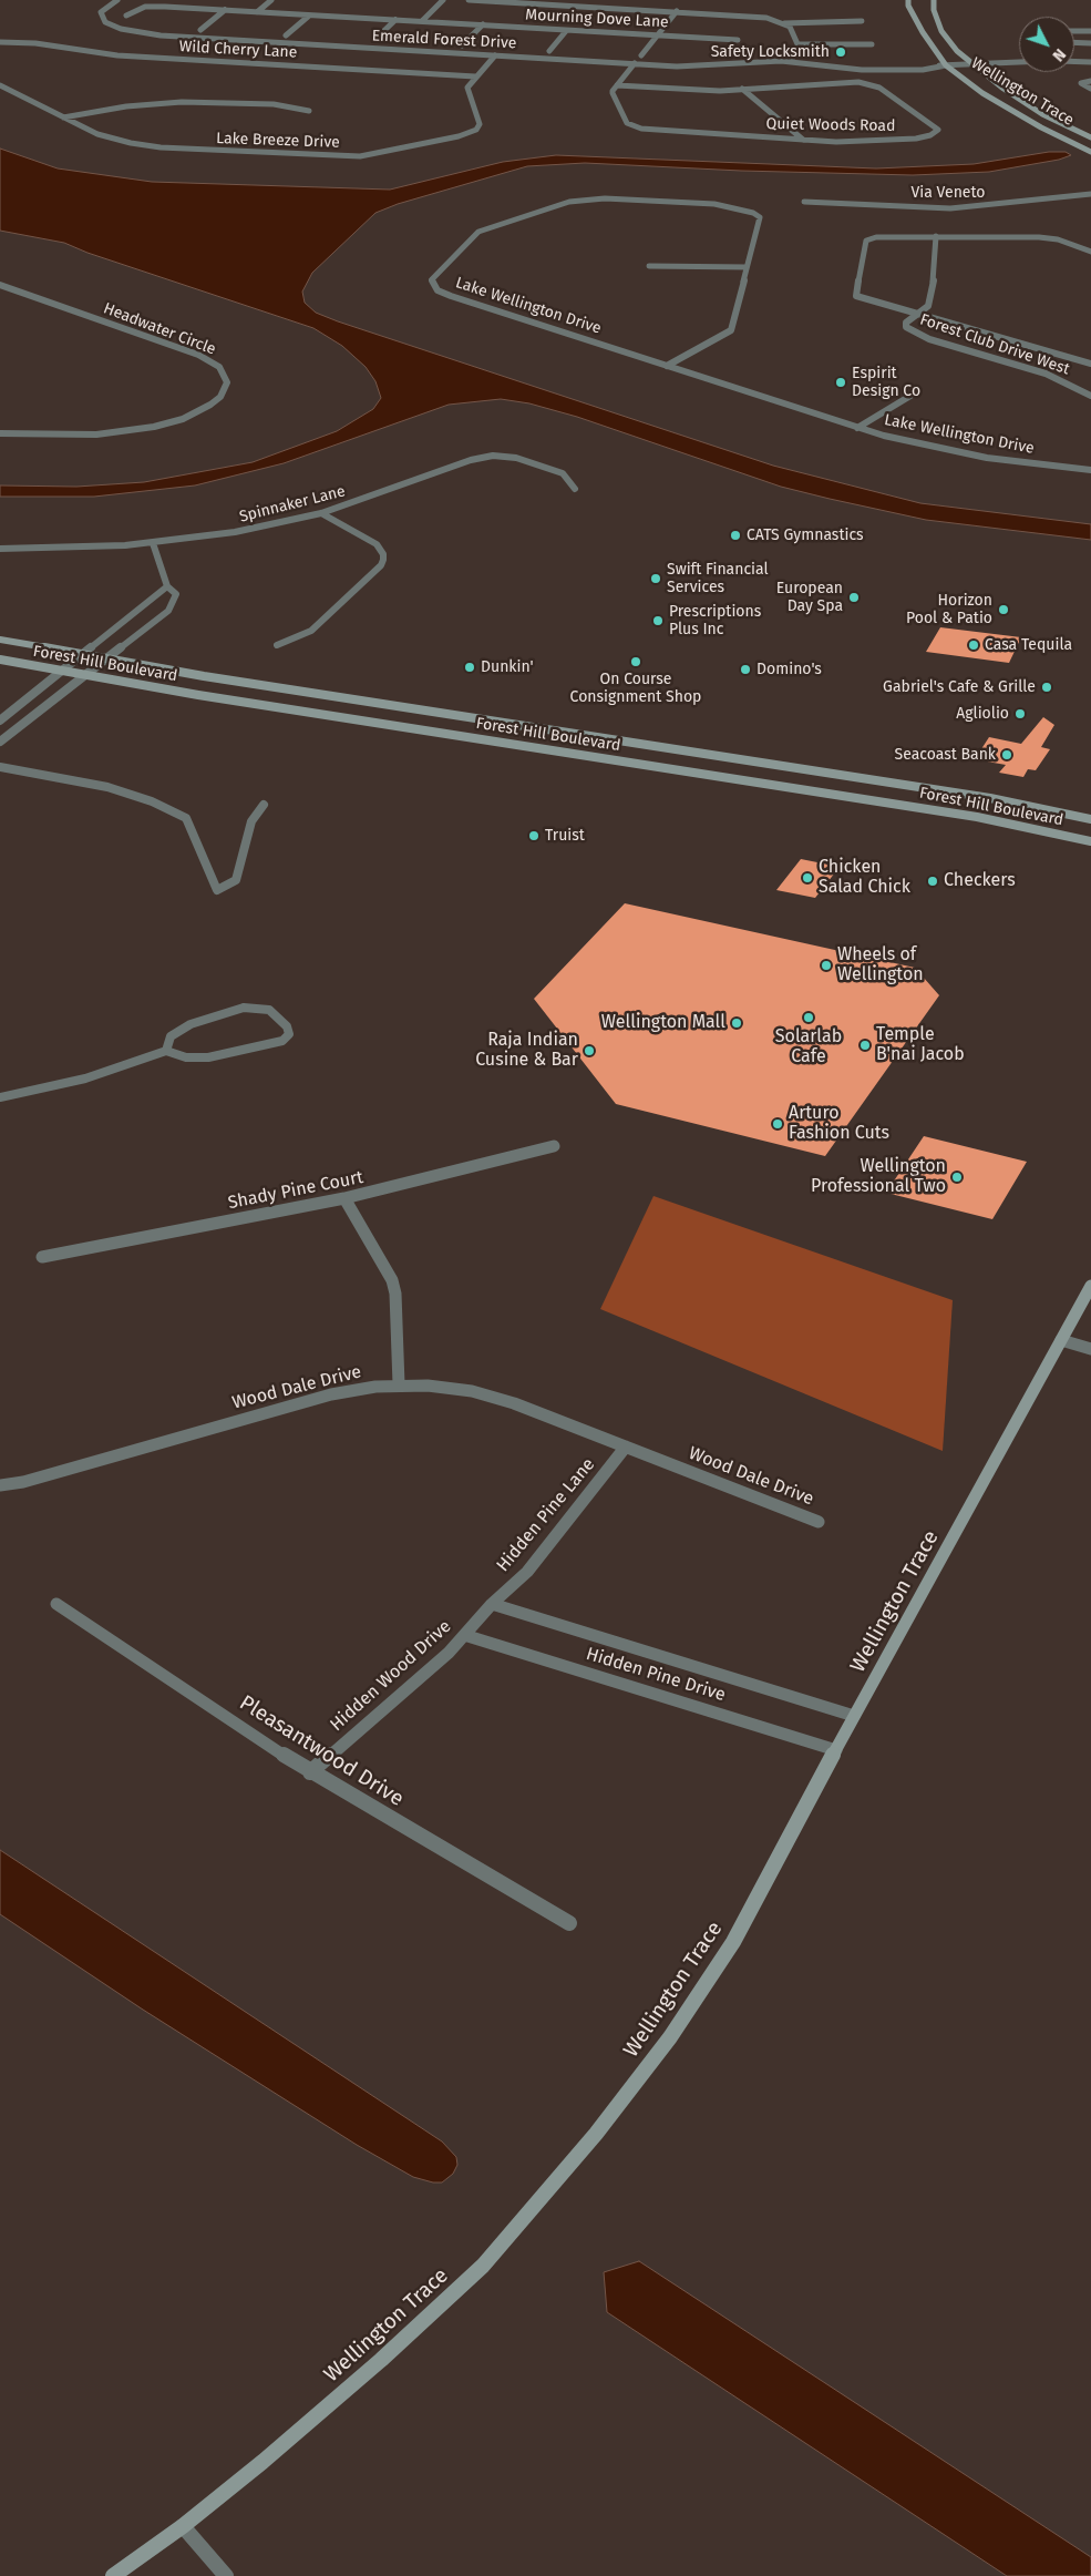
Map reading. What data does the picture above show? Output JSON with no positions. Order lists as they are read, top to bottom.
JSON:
{
  "streets": {
    "street": [
      "Mourning Dove Lane",
      "Emerald Forest Drive",
      "Wild Cherry Lane",
      "Wellington Trace",
      "Quiet Woods Road",
      "Lake Breeze Drive",
      "Via Veneto",
      "Lake Wellington Drive",
      "Headwater Circle",
      "Forest Club Drive West",
      "Spinnaker Lane",
      "Forest Hill Boulevard",
      "Shady Pine Court",
      "Wood Dale Drive",
      "Hidden Pine Lane",
      "Hidden Pine Drive",
      "Hidden Wood Drive",
      "Pleasantwood Drive"
    ]
  },
  "crossings": [
    ["Emerald Forest Drive", "Wellington Trace"],
    ["Wild Cherry Lane", "Lake Breeze Drive"],
    ["Wellington Trace", "Hidden Pine Drive"],
    ["Wood Dale Drive", "Hidden Pine Lane"],
    ["Hidden Pine Lane", "Hidden Pine Drive"],
    ["Hidden Pine Lane", "Hidden Wood Drive"],
    ["Hidden Pine Drive", "Hidden Wood Drive"],
    ["Hidden Wood Drive", "Pleasantwood Drive"]
  ],
  "places": [
    "Safety Locksmith",
    "Espirit Design Co",
    "CATS Gymnastics",
    "Swift Financial Services",
    "European Day Spa",
    "Horizon Pool & Patio",
    "Prescriptions Plus Inc",
    "Casa Tequila",
    "On Course Consignment Shop",
    "Dunkin'",
    "Domino's",
    "Gabriel's Cafe & Grille",
    "Agliolio",
    "Seacoast Bank",
    "Truist",
    "Chicken Salad Chick",
    "Checkers",
    "Wheels of Wellington",
    "Solarlab Cafe",
    "Wellington Mall",
    "Temple B'nai Jacob",
    "Raja Indian Cusine & Bar",
    "Arturo Fashion Cuts",
    "Wellington Professional Two"
  ],
  "north": "bottom right"
}
